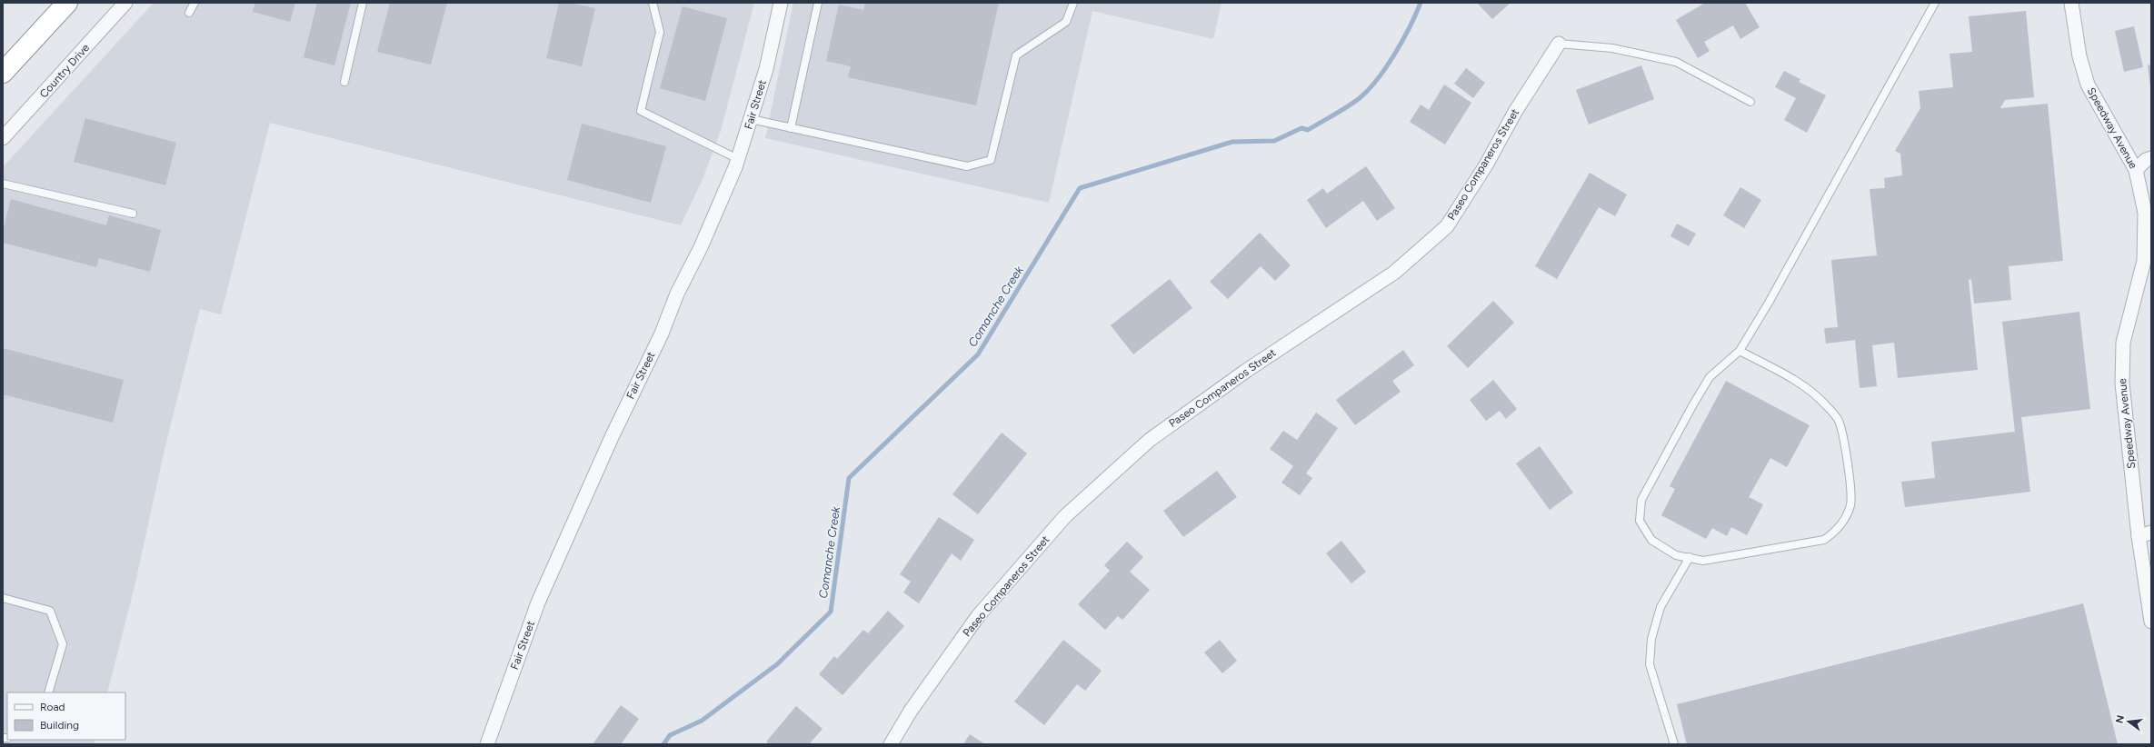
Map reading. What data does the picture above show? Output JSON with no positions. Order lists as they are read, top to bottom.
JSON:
{
  "streets": {
    "street": [
      "Country Drive",
      "Fair Street",
      "Speedway Avenue",
      "Paseo Companeros Street"
    ]
  },
  "water": ["Comanche Creek"],
  "legend": ["Road", "Building"],
  "north": "left"
}
